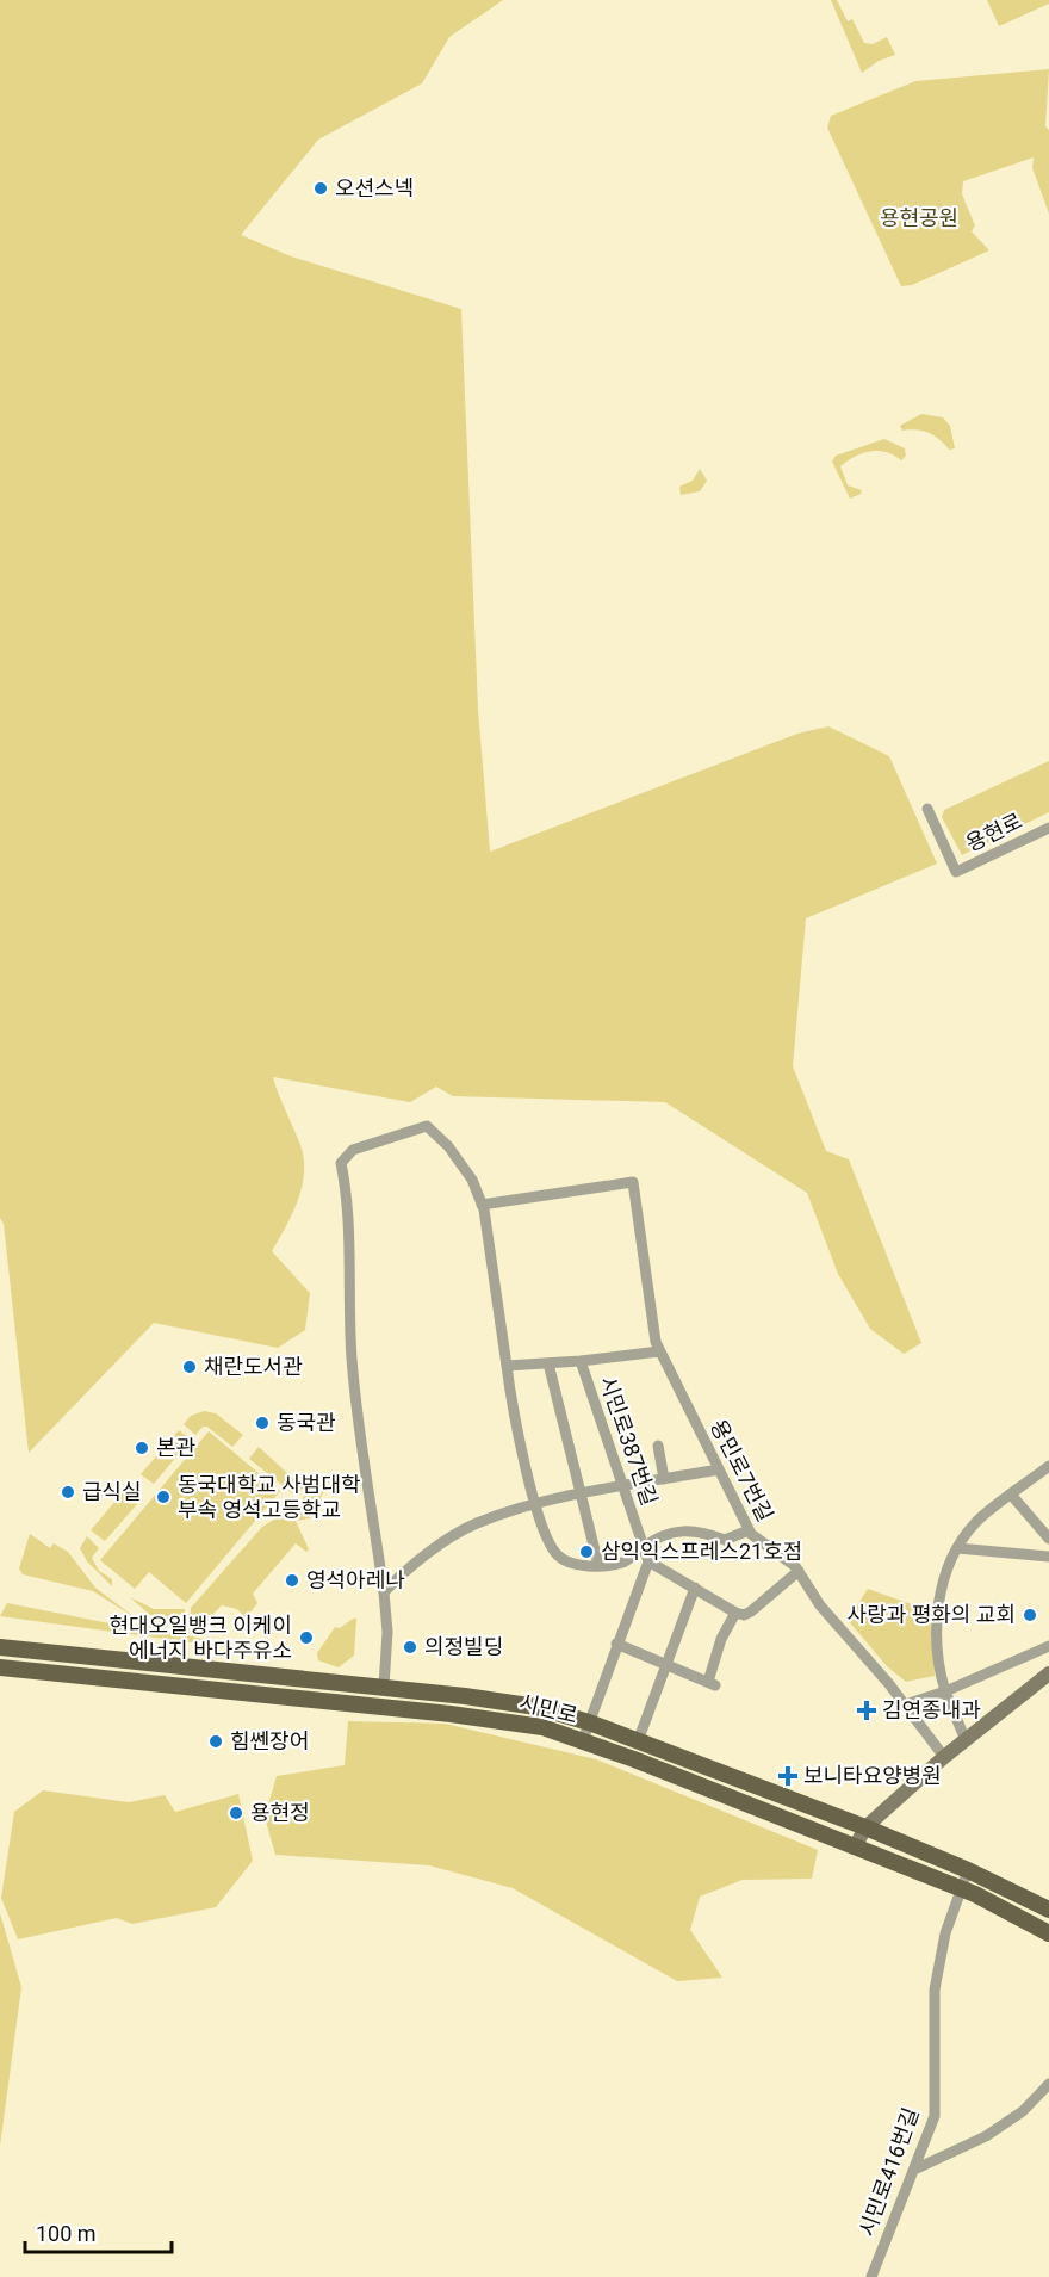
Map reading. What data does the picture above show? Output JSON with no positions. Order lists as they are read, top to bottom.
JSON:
{
  "streets": {
    "main road": ["시민로"],
    "street": [
      "용현로",
      "시민로387번길",
      "용민로7번길",
      "시민로416번길"
    ]
  },
  "crossings": [
    ["시민로", "시민로416번길"]
  ],
  "parks": ["용현공원"],
  "places": {
    "other": [
      "오션스넥",
      "채란도서관",
      "동국관",
      "본관",
      "급식실",
      "동국대학교 사범대학 부속 영석고등학교",
      "삼익익스프레스21호점",
      "영석아레나",
      "사랑과 평화의 교회",
      "현대오일뱅크 이케이 에너지 바다주유소",
      "의정빌딩",
      "힘쎈장어",
      "용현정"
    ],
    "health": ["김연종내과", "보니타요양병원"]
  },
  "scale_bar": "100 m"
}
